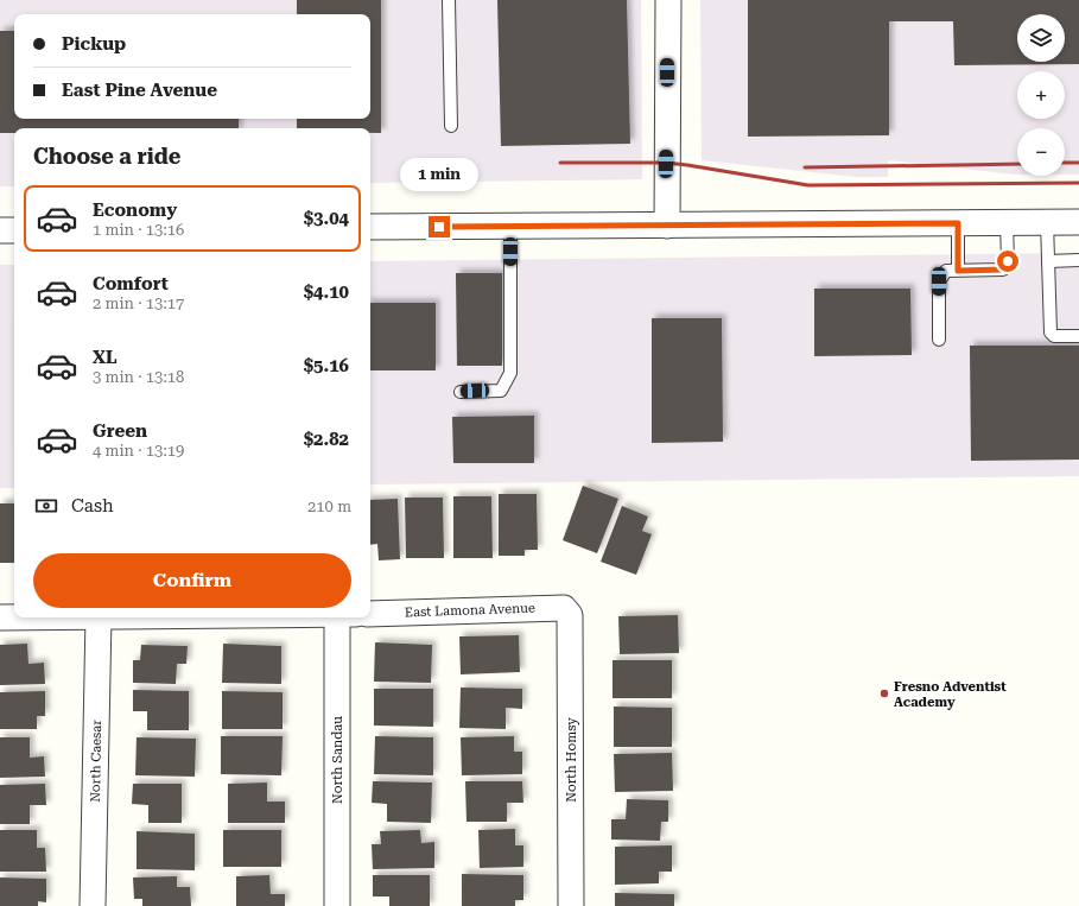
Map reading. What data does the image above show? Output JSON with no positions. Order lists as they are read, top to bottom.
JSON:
{
  "streets": {
    "street": [
      "East Lamona Avenue",
      "North Sandau",
      "North Homsy",
      "North Caesar"
    ]
  },
  "crossings": [
    ["East Lamona Avenue", "North Homsy"]
  ],
  "places": ["Fresno Adventist Academy"],
  "page": {
    "map_buttons": ["+", "−"],
    "banner": ["Pickup", "East Pine Avenue"],
    "heading": "Choose a ride",
    "bubble": "1 min",
    "list": [
      {
        "name": "Economy",
        "note": "1 min · 13:16",
        "value": "$3.04"
      },
      {
        "name": "Comfort",
        "note": "2 min · 13:17",
        "value": "$4.10"
      },
      {
        "name": "XL",
        "note": "3 min · 13:18",
        "value": "$5.16"
      },
      {
        "name": "Green",
        "note": "4 min · 13:19",
        "value": "$2.82"
      }
    ],
    "pay": ["Cash", "210 m"],
    "buttons": "Confirm"
  }
}
